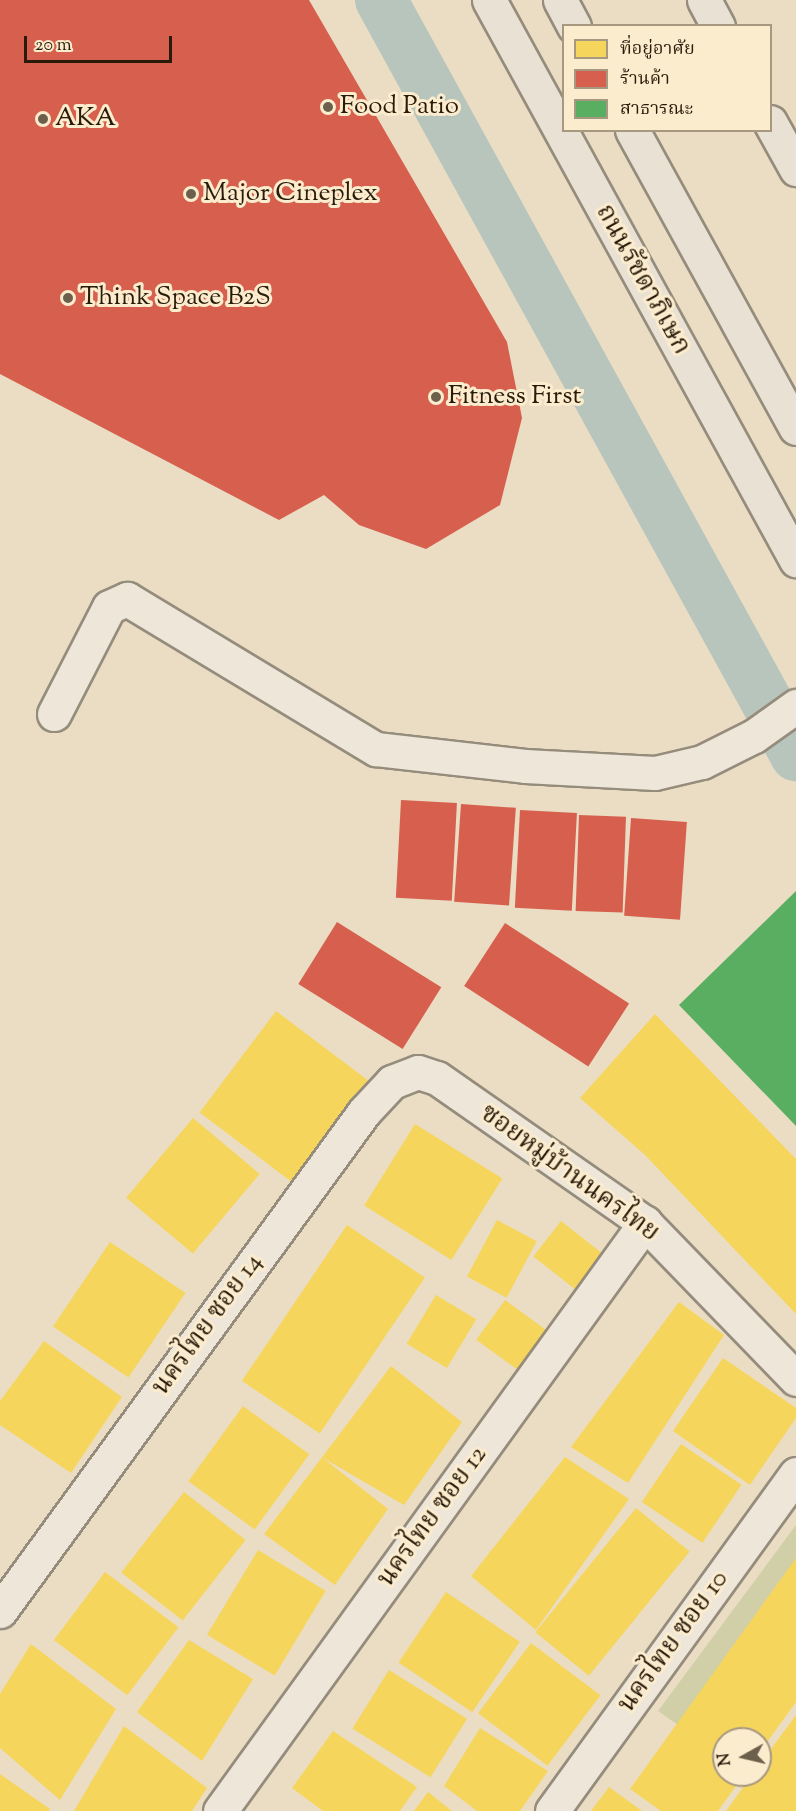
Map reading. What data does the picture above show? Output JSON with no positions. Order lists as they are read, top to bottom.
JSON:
{
  "streets": {
    "main road": ["ถนนรัชดาภิเษก"],
    "street": [
      "ซอยหมู่บ้านนครไทย",
      "นครไทย ซอย 14",
      "นครไทย ซอย 12",
      "นครไทย ซอย 10"
    ]
  },
  "crossings": [
    ["ซอยหมู่บ้านนครไทย", "นครไทย ซอย 14"],
    ["ซอยหมู่บ้านนครไทย", "นครไทย ซอย 12"]
  ],
  "places": [
    "Food Patio",
    "AKA",
    "Major Cineplex",
    "Think Space B2S",
    "Fitness First"
  ],
  "legend": ["ที่อยู่อาศัย", "ร้านค้า", "สาธารณะ"],
  "scale_bar": "20 m",
  "north": "left"
}
